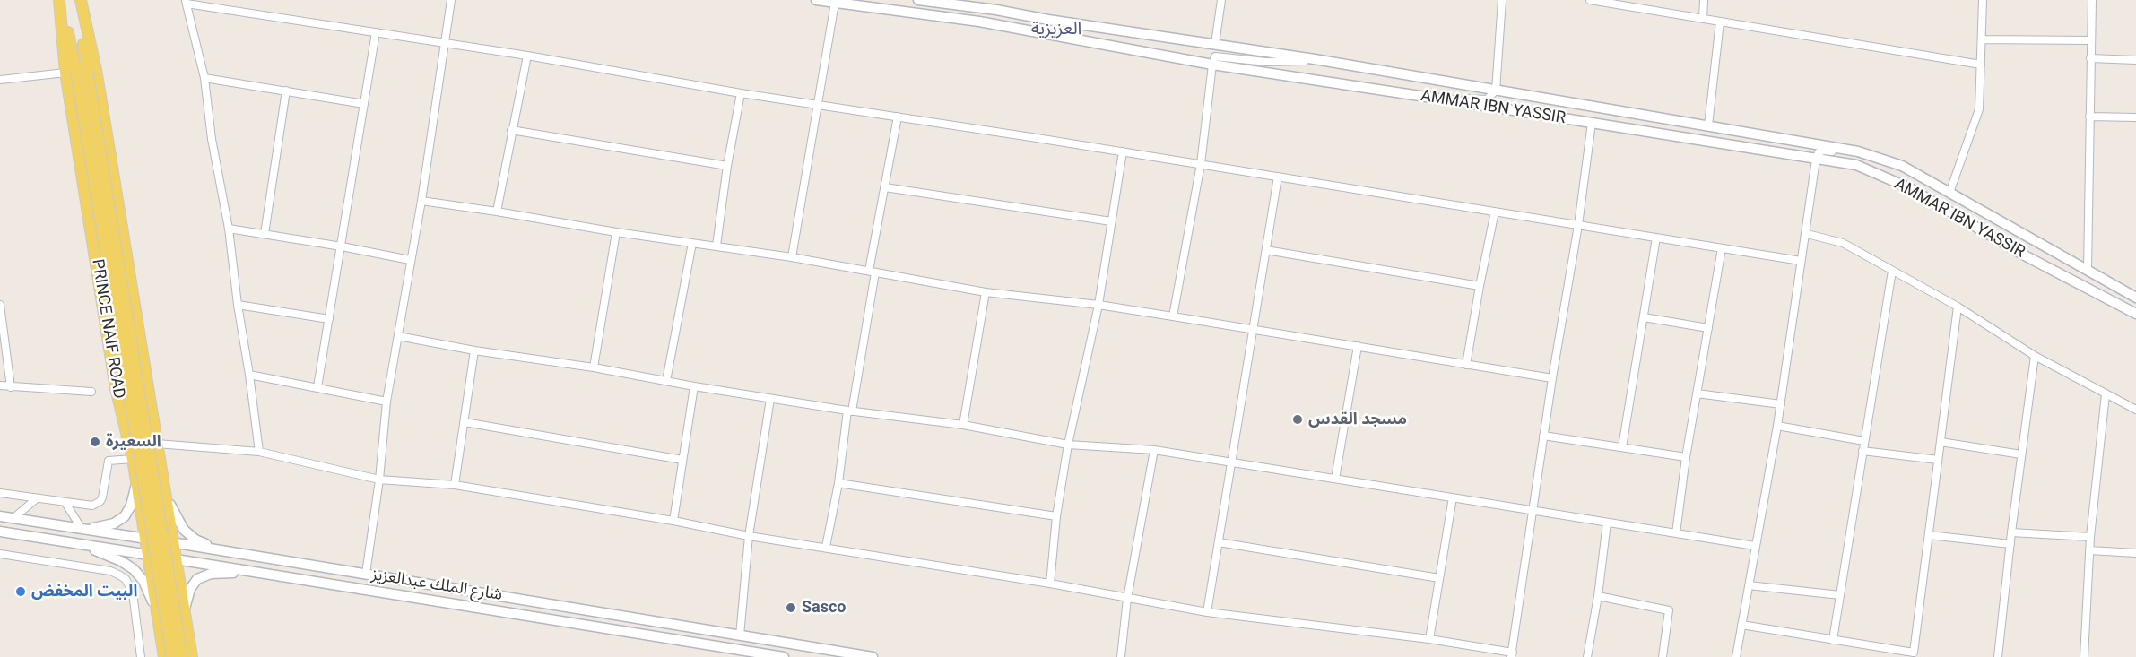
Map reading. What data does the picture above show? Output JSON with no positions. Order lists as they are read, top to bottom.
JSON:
{
  "streets": {
    "main road": ["PRINCE NAIF ROAD"],
    "street": ["AMMAR IBN YASSIR", "شارع الملك عبدالعزيز"]
  },
  "crossings": [
    ["PRINCE NAIF ROAD", "شارع الملك عبدالعزيز"]
  ],
  "districts": ["العزيزية"],
  "places": [
    "مسجد القدس",
    "السعيرة",
    "البيت المخفض",
    "Sasco"
  ]
}
